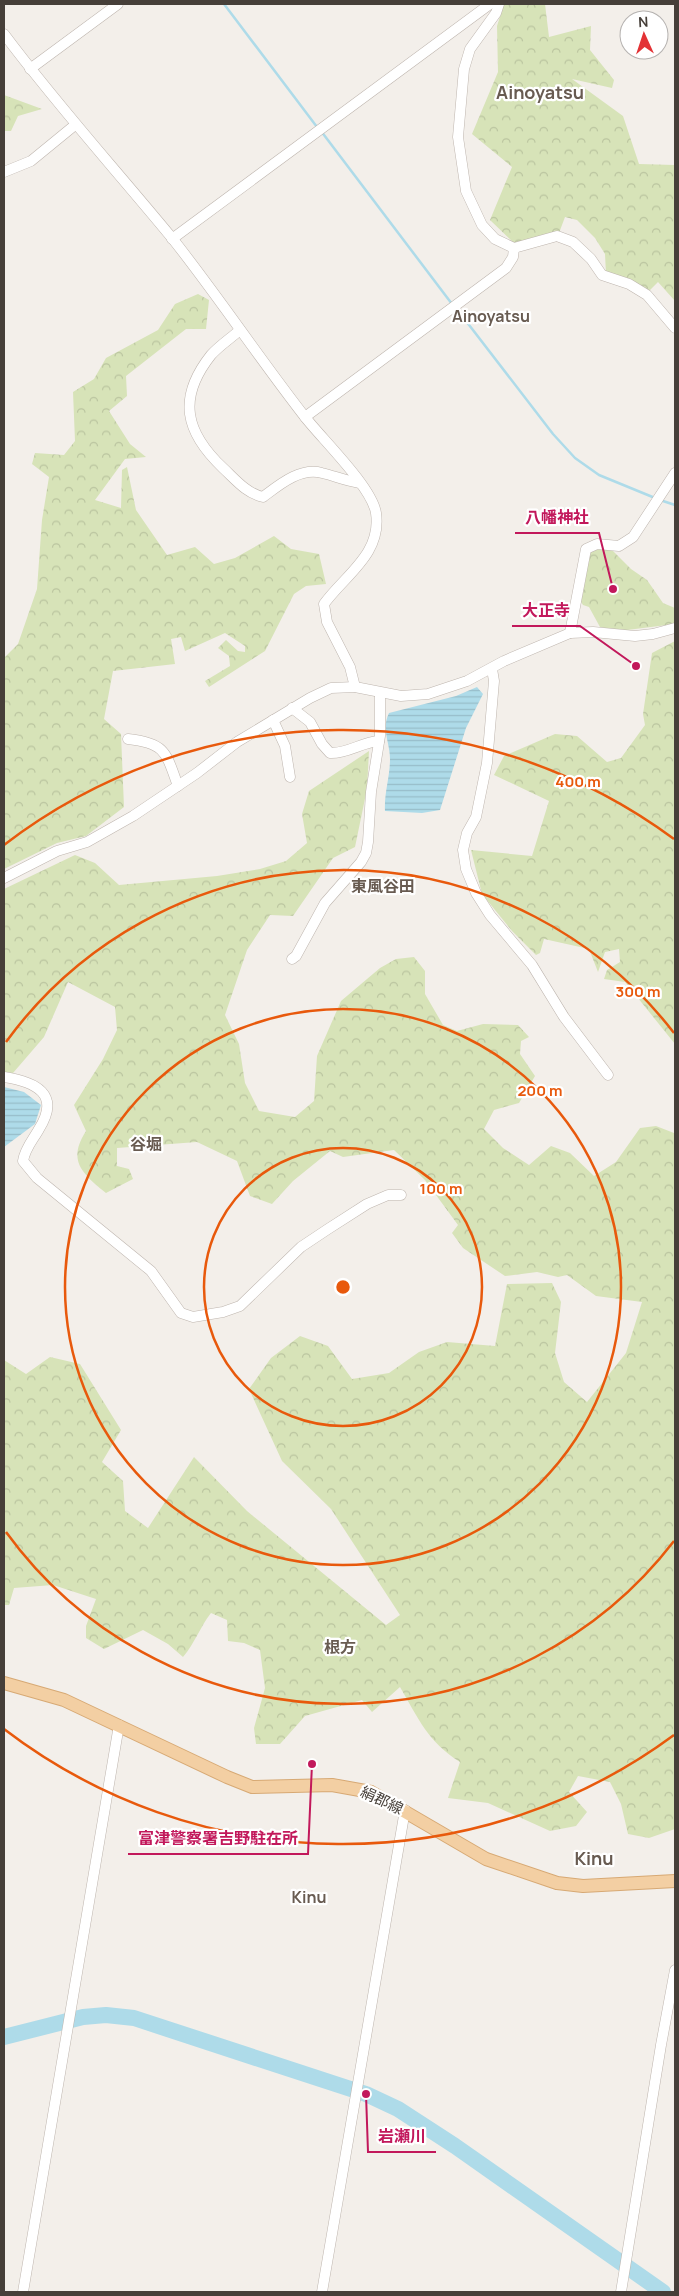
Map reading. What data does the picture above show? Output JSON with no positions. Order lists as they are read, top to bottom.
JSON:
{
  "streets": {
    "main road": ["絹郡線"]
  },
  "districts": [
    "Ainoyatsu",
    "Ainoyatsu",
    "東風谷田",
    "谷堀",
    "根方",
    "Kinu",
    "Kinu"
  ],
  "places": [
    "八幡神社",
    "大正寺",
    "富津警察署吉野駐在所",
    "岩瀬川"
  ],
  "north": "top",
  "rings": [
    "400 m",
    "300 m",
    "200 m",
    "100 m"
  ]
}
